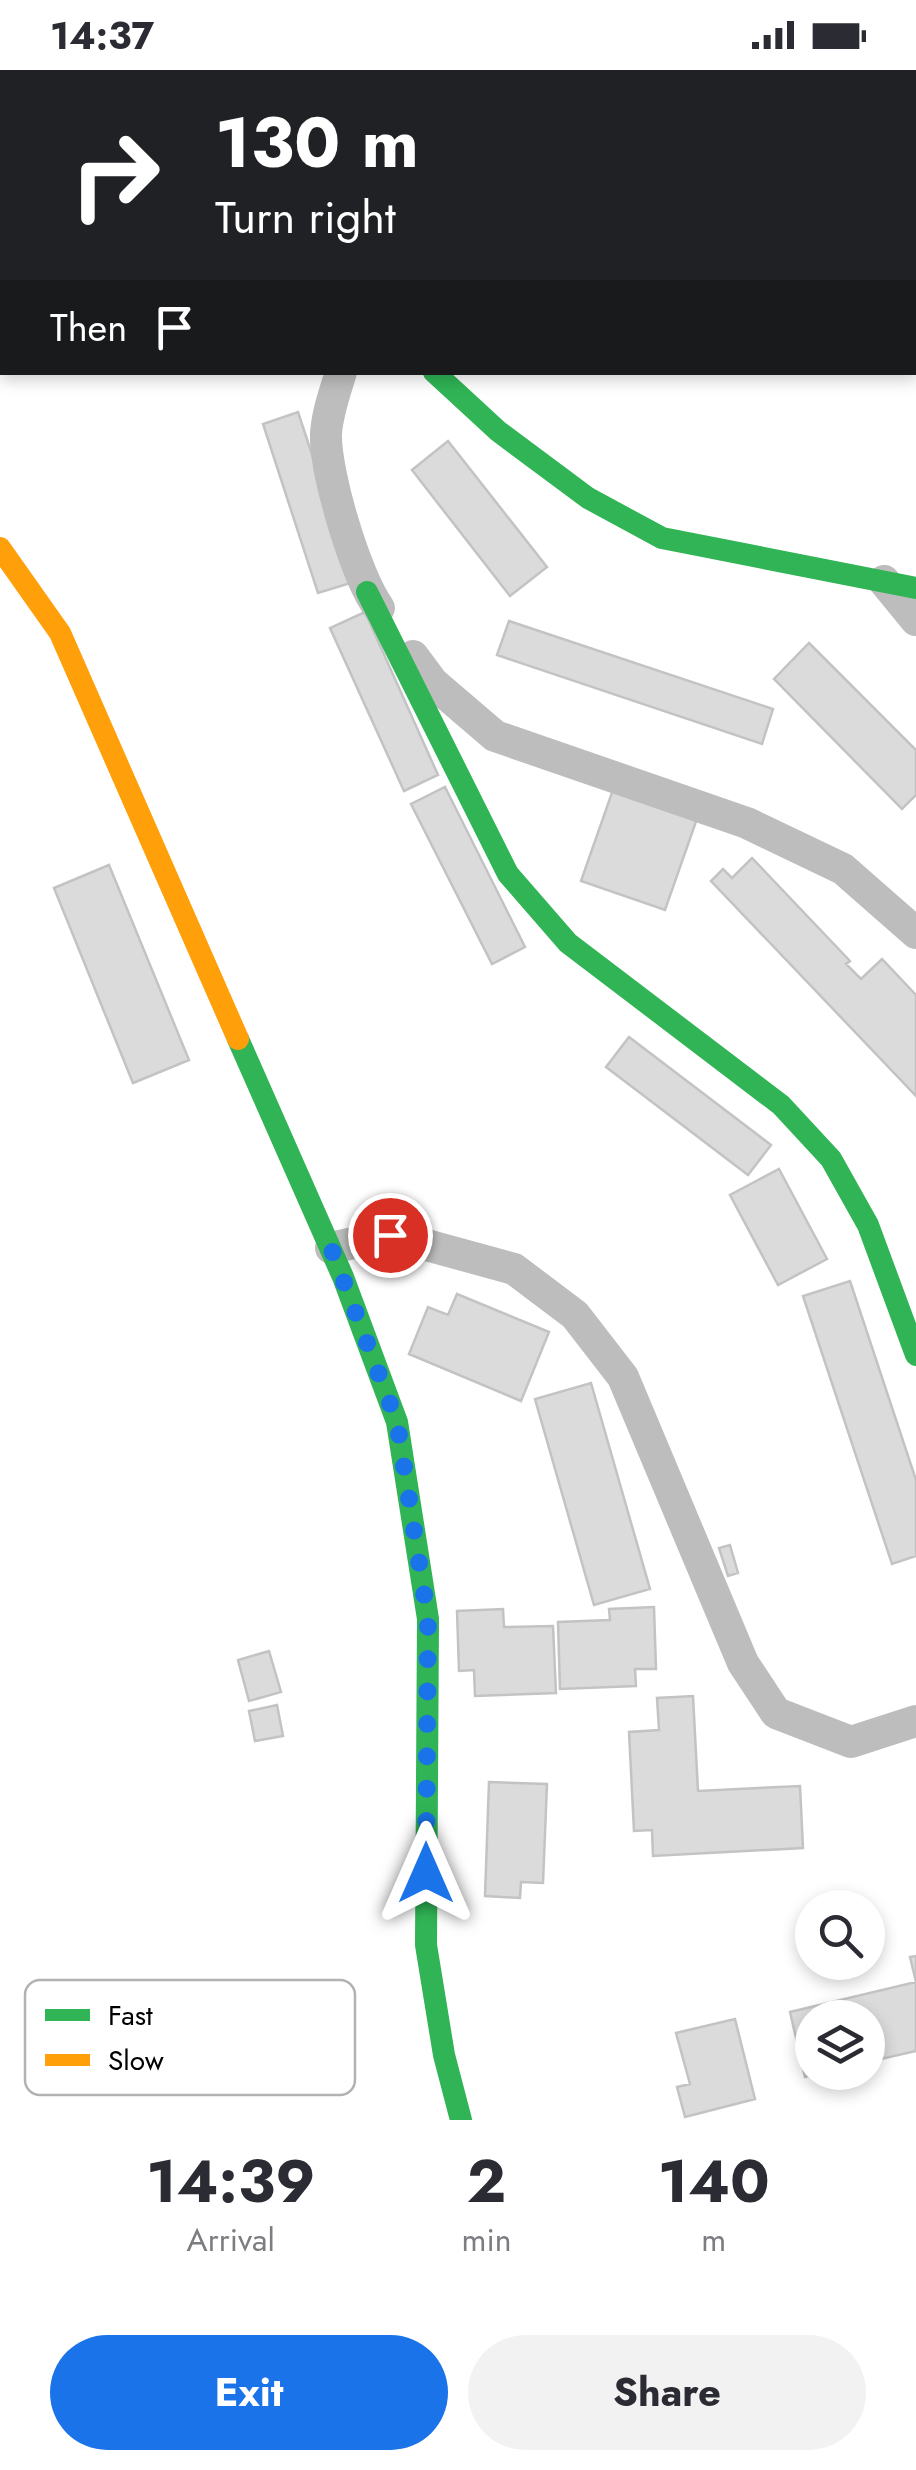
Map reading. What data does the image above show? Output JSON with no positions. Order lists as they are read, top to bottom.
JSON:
{
  "legend": ["Fast", "Slow"],
  "page": {
    "status": "14:37",
    "turn": ["130 m", "Turn right"],
    "then": "Then",
    "eta": [
      "14:39",
      "Arrival",
      "2",
      "min",
      "140",
      "m"
    ],
    "buttons": ["Exit", "Share"]
  }
}
